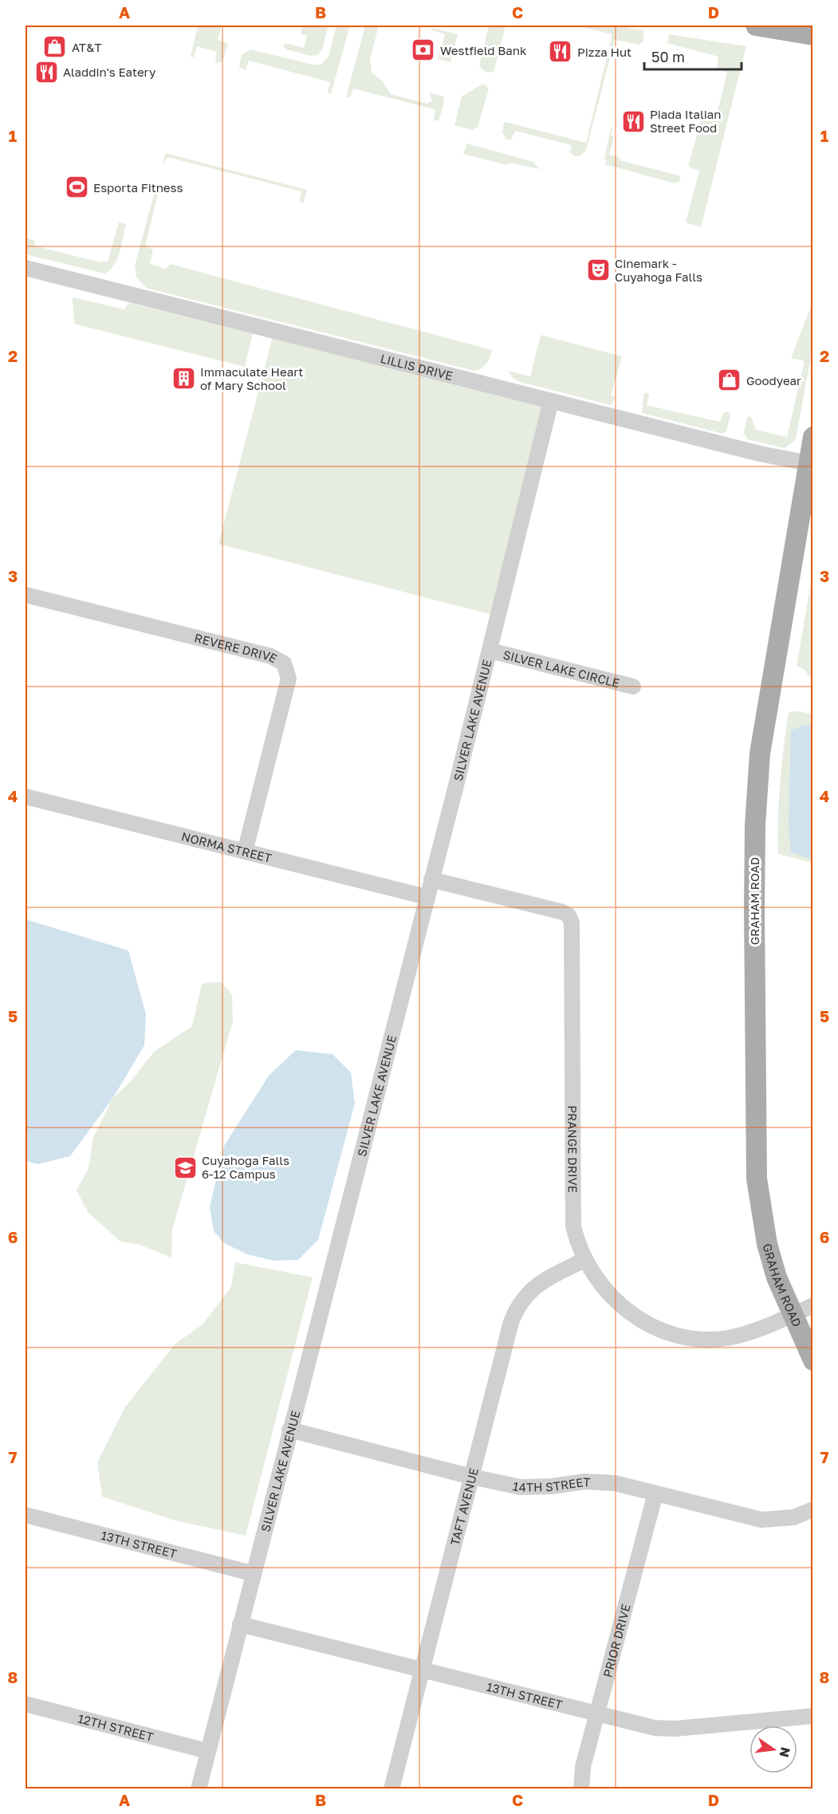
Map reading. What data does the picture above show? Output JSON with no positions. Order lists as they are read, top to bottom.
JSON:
{
  "streets": {
    "main road": ["GRAHAM ROAD"],
    "street": [
      "LILLIS DRIVE",
      "REVERE DRIVE",
      "SILVER LAKE CIRCLE",
      "SILVER LAKE AVENUE",
      "NORMA STREET",
      "PRANGE DRIVE",
      "14TH STREET",
      "TAFT AVENUE",
      "13TH STREET",
      "PRIOR DRIVE",
      "12TH STREET"
    ]
  },
  "crossings": [
    ["LILLIS DRIVE", "SILVER LAKE AVENUE"],
    ["LILLIS DRIVE", "GRAHAM ROAD"],
    ["REVERE DRIVE", "NORMA STREET"],
    ["SILVER LAKE CIRCLE", "SILVER LAKE AVENUE"],
    ["SILVER LAKE AVENUE", "NORMA STREET"],
    ["SILVER LAKE AVENUE", "PRANGE DRIVE"],
    ["SILVER LAKE AVENUE", "14TH STREET"],
    ["SILVER LAKE AVENUE", "13TH STREET"],
    ["SILVER LAKE AVENUE", "12TH STREET"],
    ["GRAHAM ROAD", "PRANGE DRIVE"],
    ["PRANGE DRIVE", "TAFT AVENUE"],
    ["14TH STREET", "TAFT AVENUE"],
    ["14TH STREET", "PRIOR DRIVE"],
    ["TAFT AVENUE", "13TH STREET"],
    ["13TH STREET", "PRIOR DRIVE"]
  ],
  "places": {
    "shop": ["AT&T", "Goodyear"],
    "bank": ["Westfield Bank"],
    "restaurant": ["Pizza Hut", "Aladdin's Eatery", "Piada Italian Street Food"],
    "sports": ["Esporta Fitness"],
    "theatre": ["Cinemark - Cuyahoga Falls"],
    "building": ["Immaculate Heart of Mary School"],
    "school or university": ["Cuyahoga Falls 6-12 Campus"]
  },
  "scale_bar": "50 m",
  "north": "right",
  "grid": {
    "columns": [
      "A",
      "B",
      "C",
      "D"
    ],
    "rows": [
      "1",
      "2",
      "3",
      "4",
      "5",
      "6",
      "7",
      "8"
    ]
  }
}
